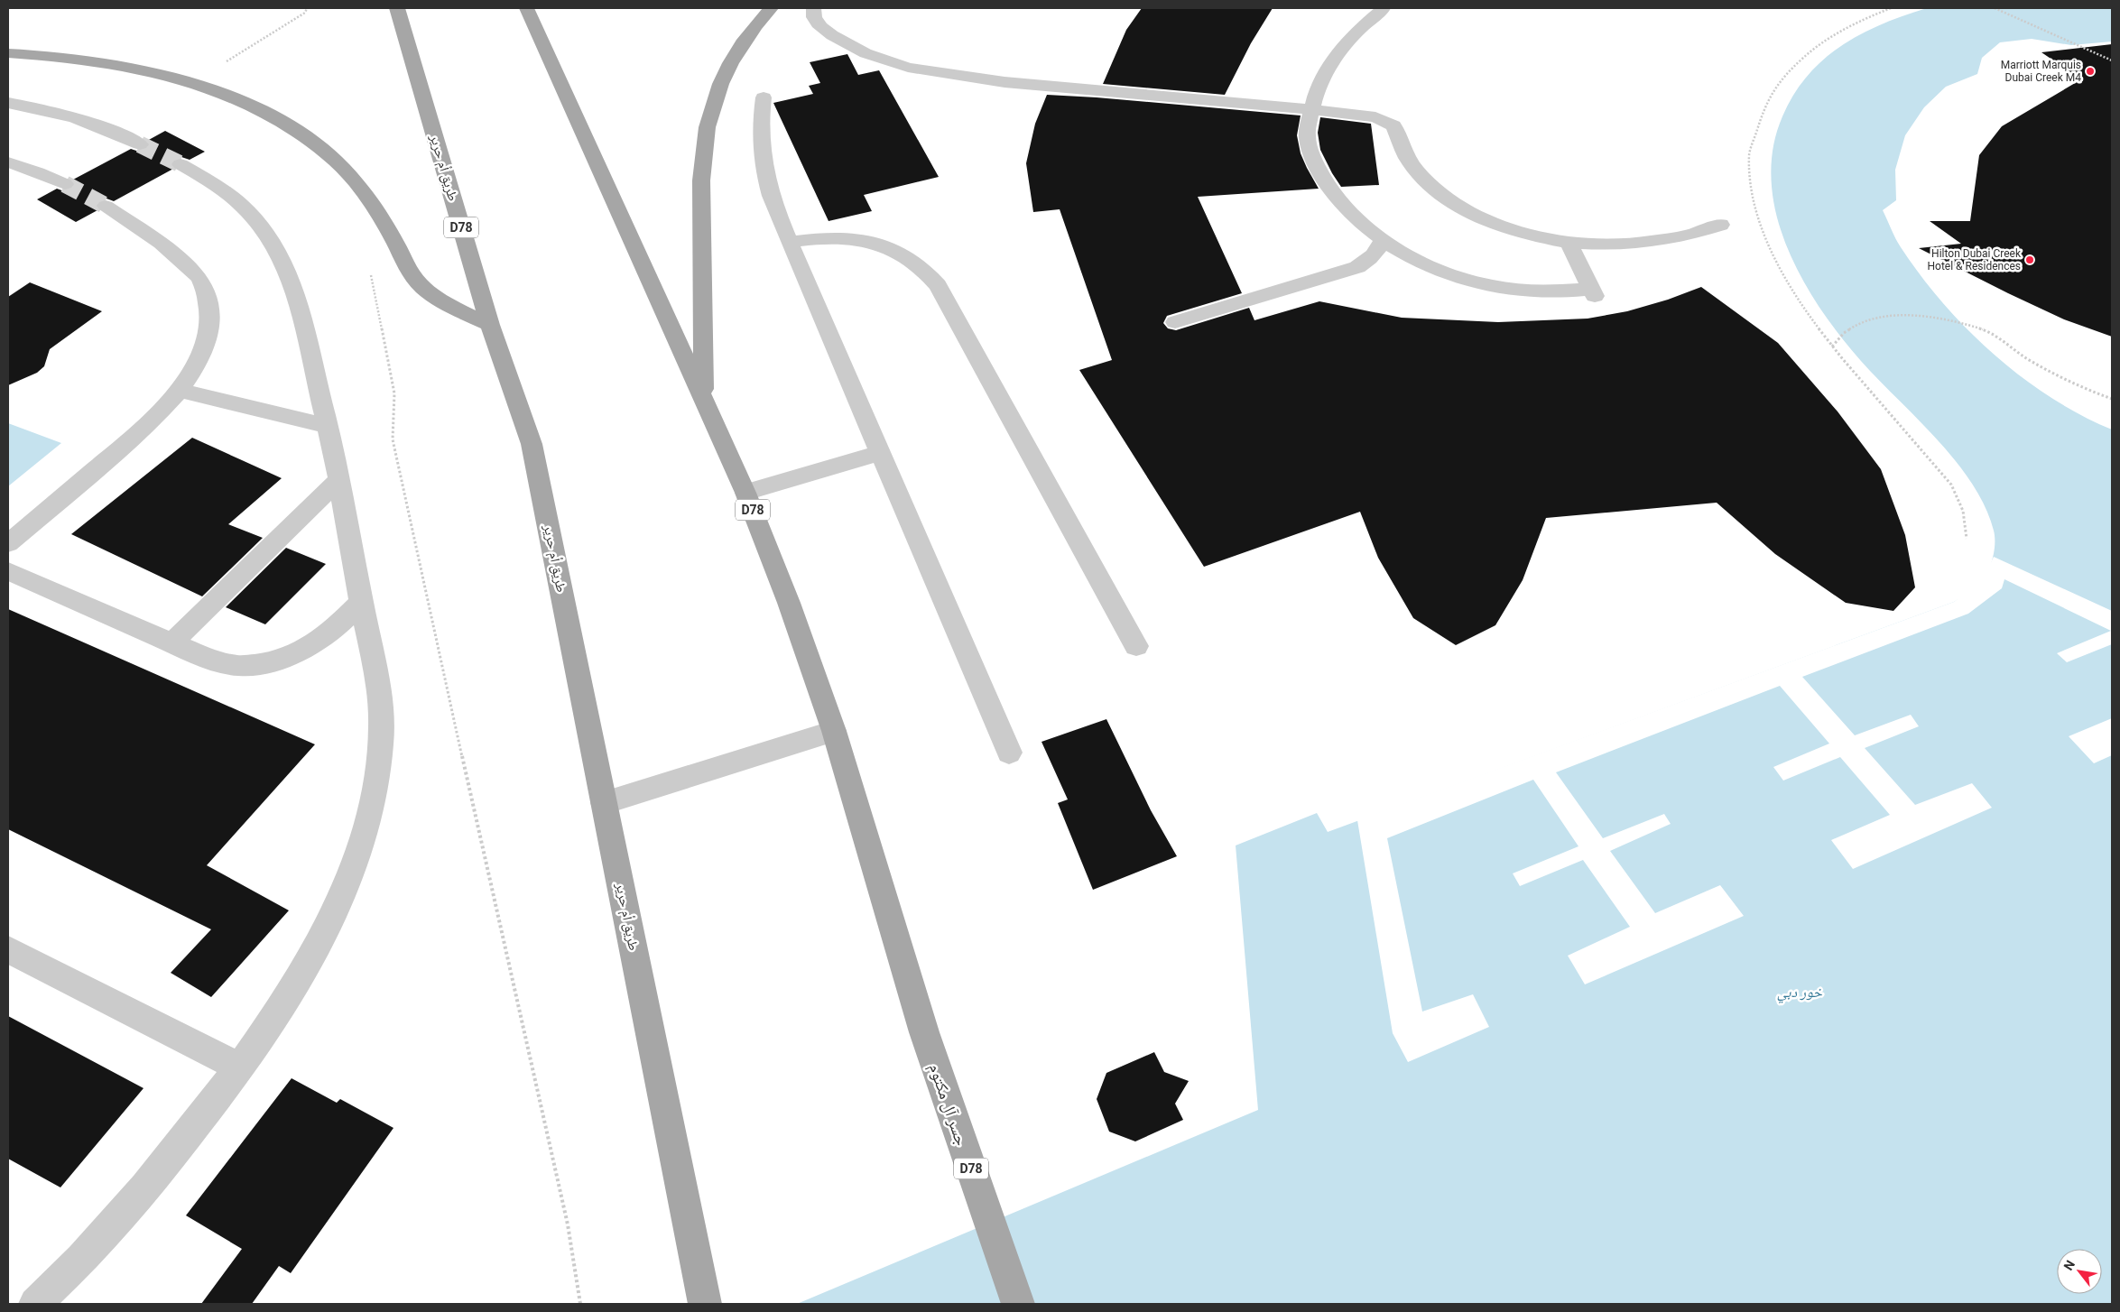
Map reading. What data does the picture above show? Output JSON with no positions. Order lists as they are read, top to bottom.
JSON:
{
  "streets": {
    "main road": ["طريق أم حرير", "D78", "جسر آل مكتوم"]
  },
  "crossings": [
    ["D78", "جسر آل مكتوم"]
  ],
  "water": ["خور دبي"],
  "places": ["Marriott Marquis Dubai Creek M4", "Hilton Dubai Creek Hotel & Residences"],
  "north": "top left"
}
